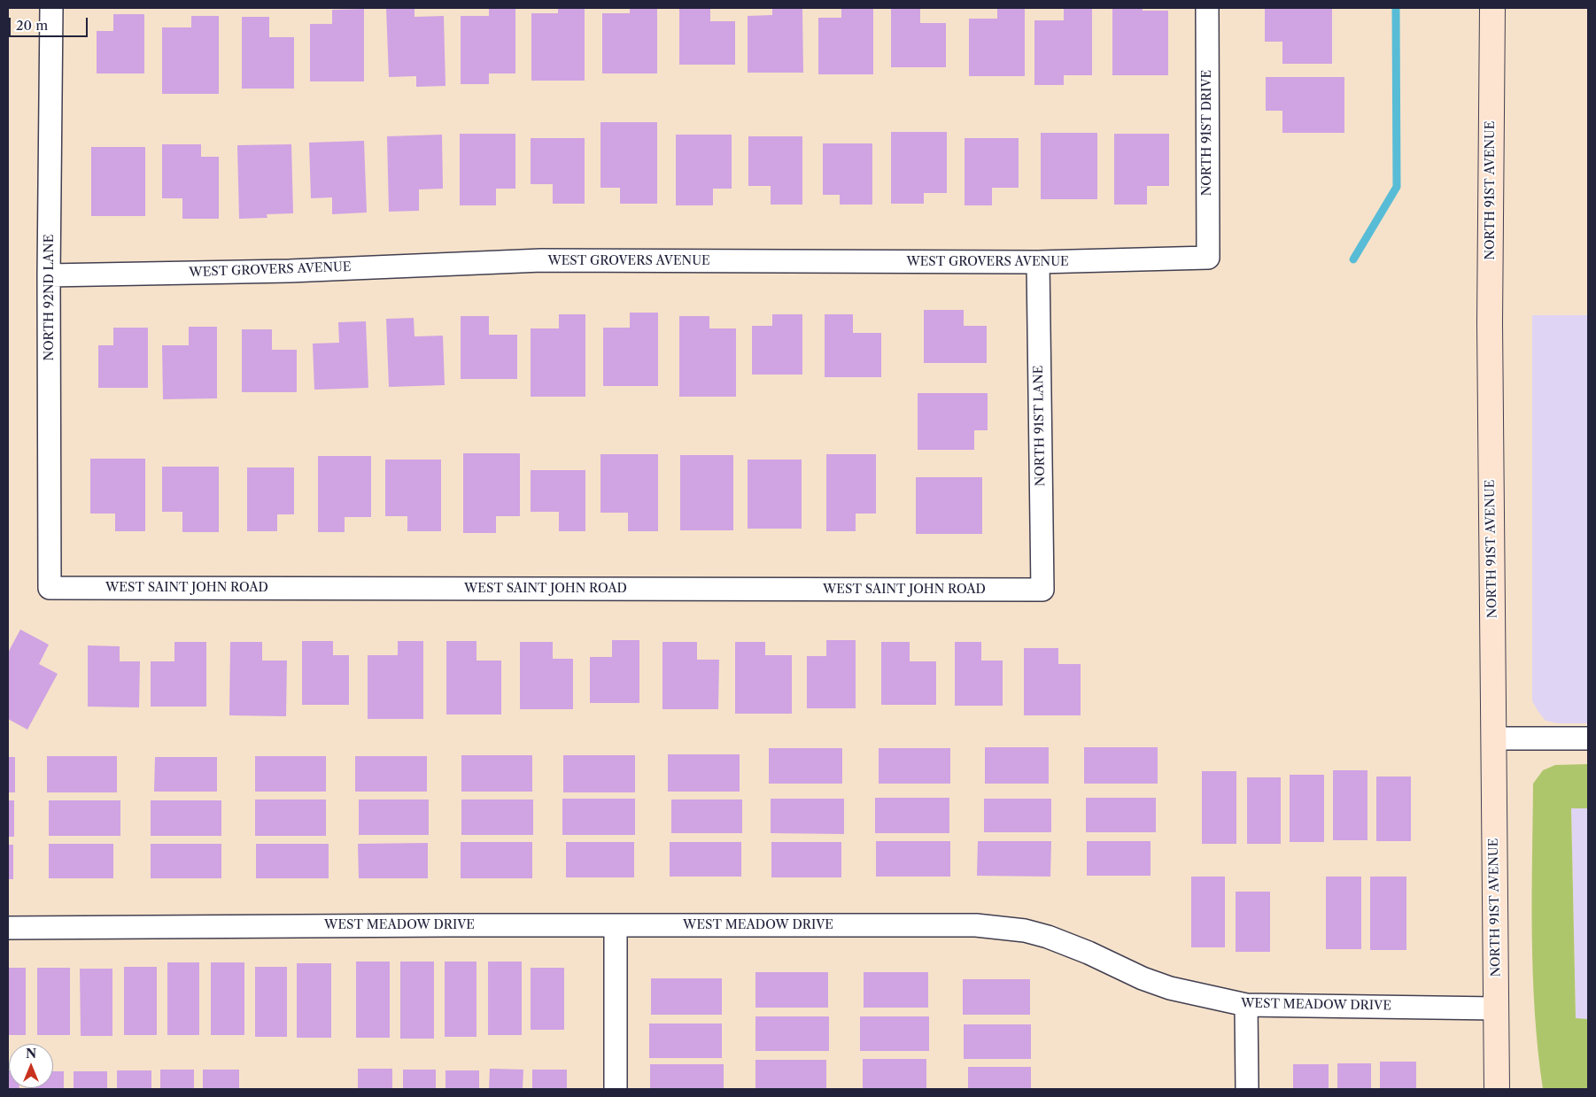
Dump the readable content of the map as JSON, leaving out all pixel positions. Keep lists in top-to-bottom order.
{
  "streets": {
    "main road": ["NORTH 91ST AVENUE"],
    "street": [
      "NORTH 91ST DRIVE",
      "WEST GROVERS AVENUE",
      "NORTH 92ND LANE",
      "NORTH 91ST LANE",
      "WEST SAINT JOHN ROAD",
      "WEST MEADOW DRIVE"
    ]
  },
  "crossings": [
    ["NORTH 91ST DRIVE", "WEST GROVERS AVENUE"],
    ["NORTH 91ST AVENUE", "WEST MEADOW DRIVE"],
    ["WEST GROVERS AVENUE", "NORTH 92ND LANE"],
    ["WEST GROVERS AVENUE", "NORTH 91ST LANE"],
    ["NORTH 92ND LANE", "WEST SAINT JOHN ROAD"],
    ["NORTH 91ST LANE", "WEST SAINT JOHN ROAD"]
  ],
  "scale_bar": "20 m",
  "north": "top"
}
